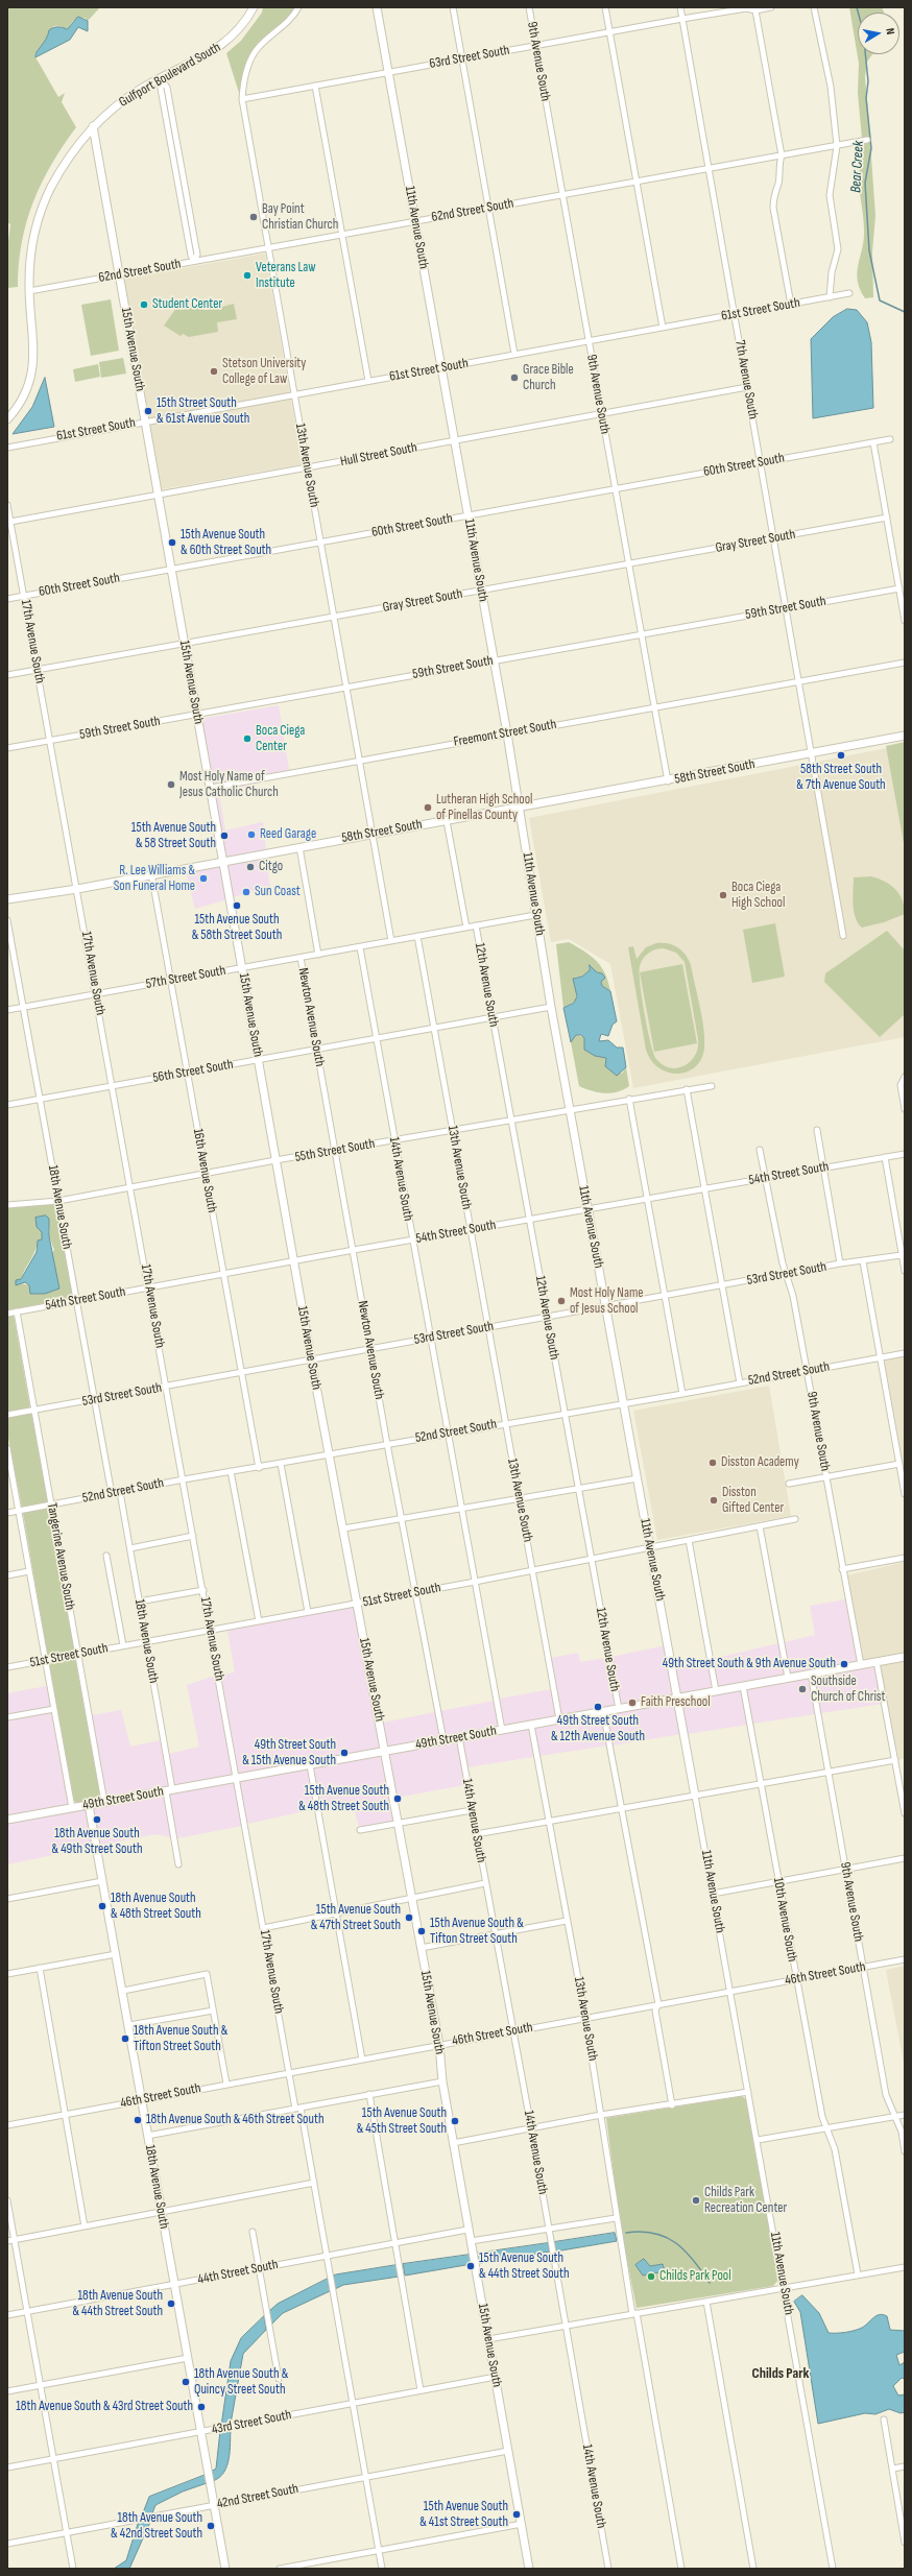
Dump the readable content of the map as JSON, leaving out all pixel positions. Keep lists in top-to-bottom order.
{
  "streets": {
    "street": [
      "63rd Street South",
      "9th Avenue South",
      "Gulfport Boulevard South",
      "62nd Street South",
      "11th Avenue South",
      "61st Street South",
      "15th Avenue South",
      "7th Avenue South",
      "Hull Street South",
      "13th Avenue South",
      "60th Street South",
      "Gray Street South",
      "59th Street South",
      "17th Avenue South",
      "Freemont Street South",
      "58th Street South",
      "57th Street South",
      "12th Avenue South",
      "Newton Avenue South",
      "56th Street South",
      "55th Street South",
      "16th Avenue South",
      "54th Street South",
      "14th Avenue South",
      "18th Avenue South",
      "53rd Street South",
      "52nd Street South",
      "Tangerine Avenue South",
      "51st Street South",
      "49th Street South",
      "10th Avenue South",
      "46th Street South",
      "44th Street South",
      "43rd Street South",
      "42nd Street South"
    ]
  },
  "crossings": [
    ["63rd Street South", "9th Avenue South"],
    ["63rd Street South", "11th Avenue South"],
    ["63rd Street South", "7th Avenue South"],
    ["63rd Street South", "13th Avenue South"],
    ["9th Avenue South", "62nd Street South"],
    ["9th Avenue South", "61st Street South"],
    ["9th Avenue South", "Hull Street South"],
    ["9th Avenue South", "60th Street South"],
    ["9th Avenue South", "Gray Street South"],
    ["9th Avenue South", "59th Street South"],
    ["9th Avenue South", "Freemont Street South"],
    ["9th Avenue South", "58th Street South"],
    ["9th Avenue South", "54th Street South"],
    ["9th Avenue South", "53rd Street South"],
    ["9th Avenue South", "52nd Street South"],
    ["9th Avenue South", "49th Street South"],
    ["9th Avenue South", "46th Street South"],
    ["Gulfport Boulevard South", "62nd Street South"],
    ["Gulfport Boulevard South", "15th Avenue South"],
    ["62nd Street South", "11th Avenue South"],
    ["62nd Street South", "15th Avenue South"],
    ["62nd Street South", "7th Avenue South"],
    ["62nd Street South", "13th Avenue South"],
    ["11th Avenue South", "61st Street South"],
    ["11th Avenue South", "Hull Street South"],
    ["11th Avenue South", "60th Street South"],
    ["11th Avenue South", "Gray Street South"],
    ["11th Avenue South", "59th Street South"],
    ["11th Avenue South", "Freemont Street South"],
    ["11th Avenue South", "58th Street South"],
    ["11th Avenue South", "57th Street South"],
    ["11th Avenue South", "56th Street South"],
    ["11th Avenue South", "55th Street South"],
    ["11th Avenue South", "54th Street South"],
    ["11th Avenue South", "53rd Street South"],
    ["11th Avenue South", "52nd Street South"],
    ["11th Avenue South", "51st Street South"],
    ["11th Avenue South", "49th Street South"],
    ["11th Avenue South", "46th Street South"],
    ["61st Street South", "15th Avenue South"],
    ["61st Street South", "7th Avenue South"],
    ["61st Street South", "13th Avenue South"],
    ["15th Avenue South", "Hull Street South"],
    ["15th Avenue South", "60th Street South"],
    ["15th Avenue South", "Gray Street South"],
    ["15th Avenue South", "59th Street South"],
    ["15th Avenue South", "Freemont Street South"],
    ["15th Avenue South", "58th Street South"],
    ["15th Avenue South", "57th Street South"],
    ["15th Avenue South", "56th Street South"],
    ["15th Avenue South", "55th Street South"],
    ["15th Avenue South", "54th Street South"],
    ["15th Avenue South", "53rd Street South"],
    ["15th Avenue South", "52nd Street South"],
    ["15th Avenue South", "51st Street South"],
    ["15th Avenue South", "49th Street South"],
    ["15th Avenue South", "46th Street South"],
    ["15th Avenue South", "44th Street South"],
    ["15th Avenue South", "43rd Street South"],
    ["15th Avenue South", "42nd Street South"],
    ["7th Avenue South", "Hull Street South"],
    ["7th Avenue South", "60th Street South"],
    ["7th Avenue South", "Gray Street South"],
    ["7th Avenue South", "59th Street South"],
    ["7th Avenue South", "Freemont Street South"],
    ["7th Avenue South", "58th Street South"],
    ["Hull Street South", "13th Avenue South"],
    ["Hull Street South", "17th Avenue South"],
    ["13th Avenue South", "60th Street South"],
    ["13th Avenue South", "Gray Street South"],
    ["13th Avenue South", "59th Street South"],
    ["13th Avenue South", "Freemont Street South"],
    ["13th Avenue South", "58th Street South"],
    ["13th Avenue South", "57th Street South"],
    ["13th Avenue South", "56th Street South"],
    ["13th Avenue South", "55th Street South"],
    ["13th Avenue South", "54th Street South"],
    ["13th Avenue South", "53rd Street South"],
    ["13th Avenue South", "52nd Street South"],
    ["13th Avenue South", "51st Street South"],
    ["13th Avenue South", "49th Street South"],
    ["13th Avenue South", "46th Street South"],
    ["60th Street South", "17th Avenue South"],
    ["Gray Street South", "17th Avenue South"],
    ["59th Street South", "17th Avenue South"],
    ["17th Avenue South", "58th Street South"],
    ["17th Avenue South", "57th Street South"],
    ["17th Avenue South", "56th Street South"],
    ["17th Avenue South", "55th Street South"],
    ["17th Avenue South", "54th Street South"],
    ["17th Avenue South", "53rd Street South"],
    ["17th Avenue South", "52nd Street South"],
    ["17th Avenue South", "51st Street South"],
    ["17th Avenue South", "49th Street South"],
    ["17th Avenue South", "46th Street South"],
    ["17th Avenue South", "44th Street South"],
    ["17th Avenue South", "43rd Street South"],
    ["17th Avenue South", "42nd Street South"],
    ["58th Street South", "12th Avenue South"],
    ["58th Street South", "Newton Avenue South"],
    ["58th Street South", "16th Avenue South"],
    ["57th Street South", "12th Avenue South"],
    ["57th Street South", "Newton Avenue South"],
    ["57th Street South", "16th Avenue South"],
    ["57th Street South", "14th Avenue South"],
    ["57th Street South", "18th Avenue South"],
    ["12th Avenue South", "56th Street South"],
    ["12th Avenue South", "55th Street South"],
    ["12th Avenue South", "54th Street South"],
    ["12th Avenue South", "53rd Street South"],
    ["12th Avenue South", "52nd Street South"],
    ["12th Avenue South", "51st Street South"],
    ["12th Avenue South", "49th Street South"],
    ["12th Avenue South", "46th Street South"],
    ["Newton Avenue South", "56th Street South"],
    ["Newton Avenue South", "55th Street South"],
    ["Newton Avenue South", "54th Street South"],
    ["Newton Avenue South", "53rd Street South"],
    ["Newton Avenue South", "52nd Street South"],
    ["Newton Avenue South", "51st Street South"],
    ["Newton Avenue South", "49th Street South"],
    ["56th Street South", "16th Avenue South"],
    ["56th Street South", "14th Avenue South"],
    ["56th Street South", "18th Avenue South"],
    ["55th Street South", "16th Avenue South"],
    ["55th Street South", "14th Avenue South"],
    ["55th Street South", "18th Avenue South"],
    ["16th Avenue South", "54th Street South"],
    ["16th Avenue South", "53rd Street South"],
    ["16th Avenue South", "52nd Street South"],
    ["54th Street South", "14th Avenue South"],
    ["54th Street South", "18th Avenue South"],
    ["54th Street South", "Tangerine Avenue South"],
    ["14th Avenue South", "53rd Street South"],
    ["14th Avenue South", "52nd Street South"],
    ["14th Avenue South", "51st Street South"],
    ["14th Avenue South", "49th Street South"],
    ["14th Avenue South", "46th Street South"],
    ["18th Avenue South", "53rd Street South"],
    ["18th Avenue South", "52nd Street South"],
    ["18th Avenue South", "51st Street South"],
    ["18th Avenue South", "49th Street South"],
    ["18th Avenue South", "46th Street South"],
    ["18th Avenue South", "44th Street South"],
    ["18th Avenue South", "43rd Street South"],
    ["18th Avenue South", "42nd Street South"],
    ["53rd Street South", "Tangerine Avenue South"],
    ["52nd Street South", "Tangerine Avenue South"],
    ["Tangerine Avenue South", "51st Street South"],
    ["Tangerine Avenue South", "49th Street South"],
    ["49th Street South", "10th Avenue South"],
    ["10th Avenue South", "46th Street South"]
  ],
  "districts": ["Childs Park"],
  "water": ["Bear Creek"],
  "places": [
    "Bay Point Christian Church",
    "Veterans Law Institute",
    "Student Center",
    "Stetson University College of Law",
    "Grace Bible Church",
    "15th Street South & 61st Avenue South",
    "15th Avenue South & 60th Street South",
    "Boca Ciega Center",
    "58th Street South & 7th Avenue South",
    "Most Holy Name of Jesus Catholic Church",
    "Lutheran High School of Pinellas County",
    "Reed Garage",
    "15th Avenue South & 58 Street South",
    "Citgo",
    "R. Lee Williams & Son Funeral Home",
    "Sun Coast",
    "Boca Ciega High School",
    "15th Avenue South & 58th Street South",
    "Most Holy Name of Jesus School",
    "Disston Academy",
    "Disston Gifted Center",
    "49th Street South & 9th Avenue South",
    "Southside Church of Christ",
    "Faith Preschool",
    "49th Street South & 12th Avenue South",
    "49th Street South & 15th Avenue South",
    "15th Avenue South & 48th Street South",
    "18th Avenue South & 49th Street South",
    "18th Avenue South & 48th Street South",
    "15th Avenue South & 47th Street South",
    "15th Avenue South & Tifton Street South",
    "18th Avenue South & Tifton Street South",
    "18th Avenue South & 46th Street South",
    "15th Avenue South & 45th Street South",
    "Childs Park Recreation Center",
    "15th Avenue South & 44th Street South",
    "Childs Park Pool",
    "18th Avenue South & 44th Street South",
    "18th Avenue South & Quincy Street South",
    "18th Avenue South & 43rd Street South",
    "15th Avenue South & 41st Street South",
    "18th Avenue South & 42nd Street South"
  ],
  "north": "right"
}
